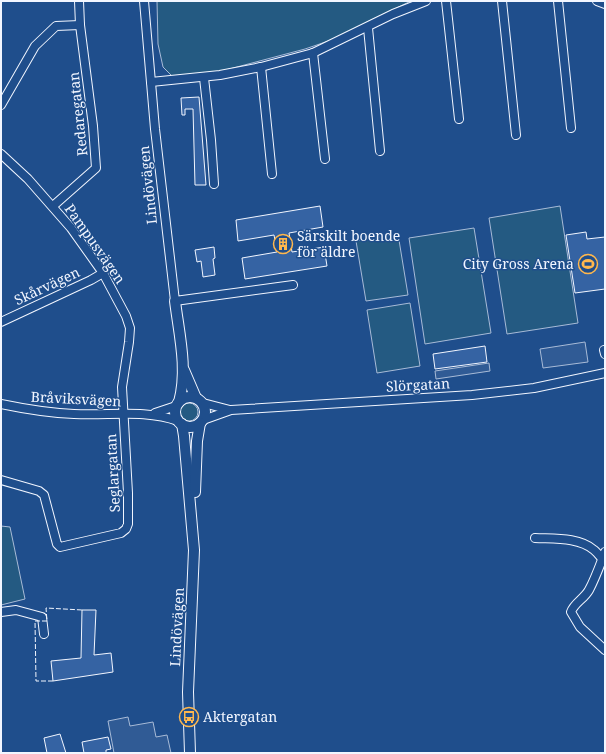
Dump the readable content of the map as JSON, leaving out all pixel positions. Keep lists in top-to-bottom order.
{
  "streets": {
    "main road": ["Lindövägen"],
    "street": [
      "Redaregatan",
      "Pampusvägen",
      "Skårvägen",
      "Slörgatan",
      "Bråviksvägen",
      "Seglargatan"
    ]
  },
  "crossings": [
    ["Redaregatan", "Pampusvägen"],
    ["Lindövägen", "Slörgatan"],
    ["Lindövägen", "Bråviksvägen"],
    ["Pampusvägen", "Skårvägen"],
    ["Pampusvägen", "Bråviksvägen"],
    ["Pampusvägen", "Seglargatan"],
    ["Slörgatan", "Bråviksvägen"],
    ["Bråviksvägen", "Seglargatan"]
  ],
  "places": {
    "building": ["Särskilt boende för äldre"],
    "sports": ["City Gross Arena"],
    "bus stop": ["Aktergatan"]
  }
}
